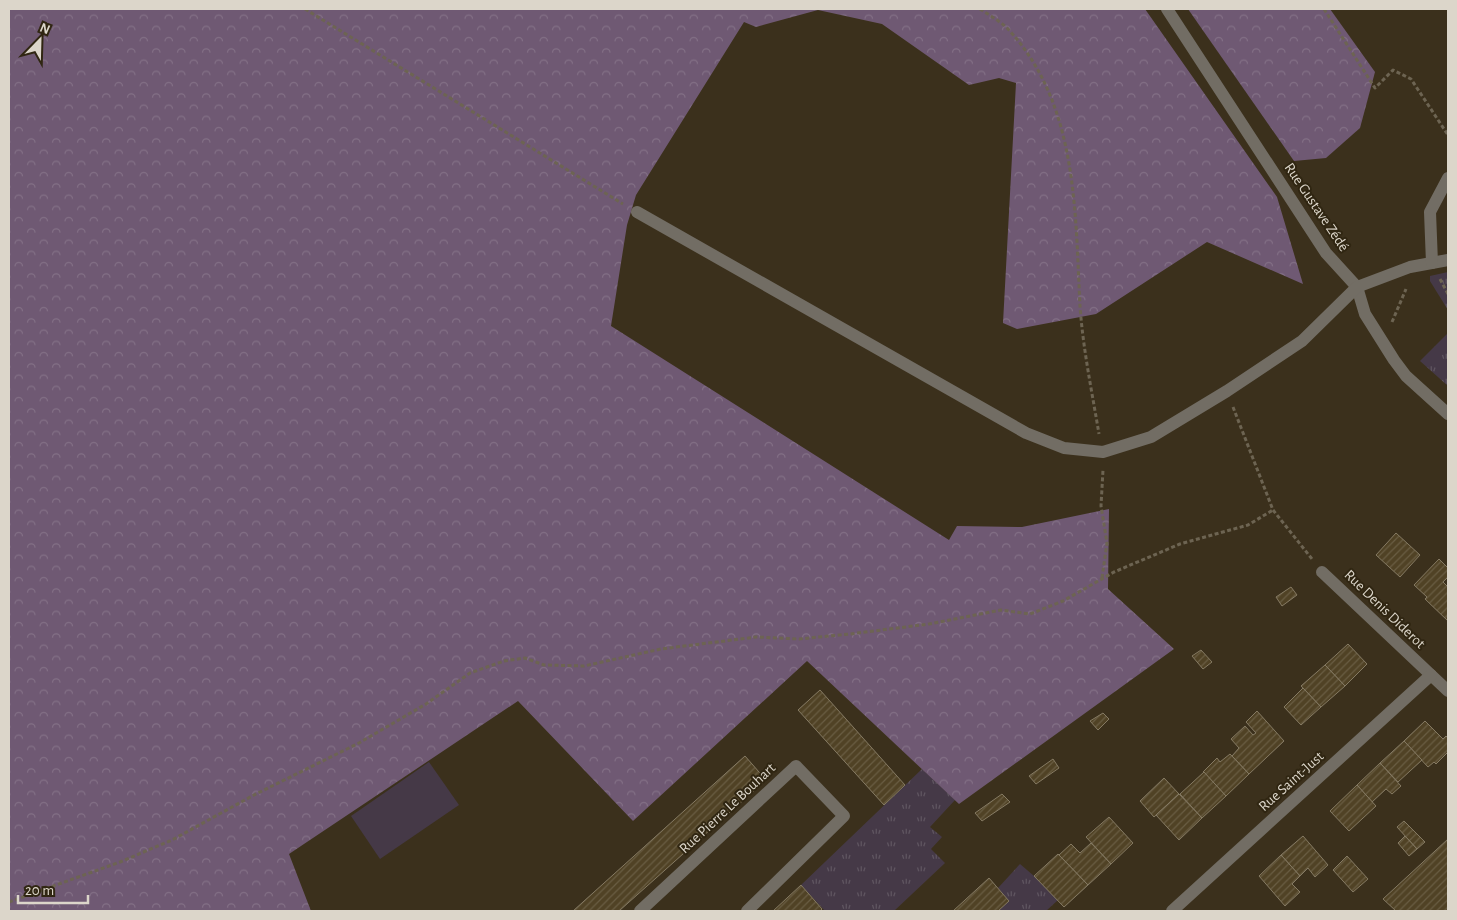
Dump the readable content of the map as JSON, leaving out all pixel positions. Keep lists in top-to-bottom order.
{
  "streets": {
    "street": [
      "Rue Gustave Zédé",
      "Rue Denis Diderot",
      "Rue Saint-Just",
      "Rue Pierre Le Bouhart"
    ]
  },
  "crossings": [
    ["Rue Denis Diderot", "Rue Saint-Just"]
  ],
  "scale_bar": "20 m",
  "north": "top right"
}
